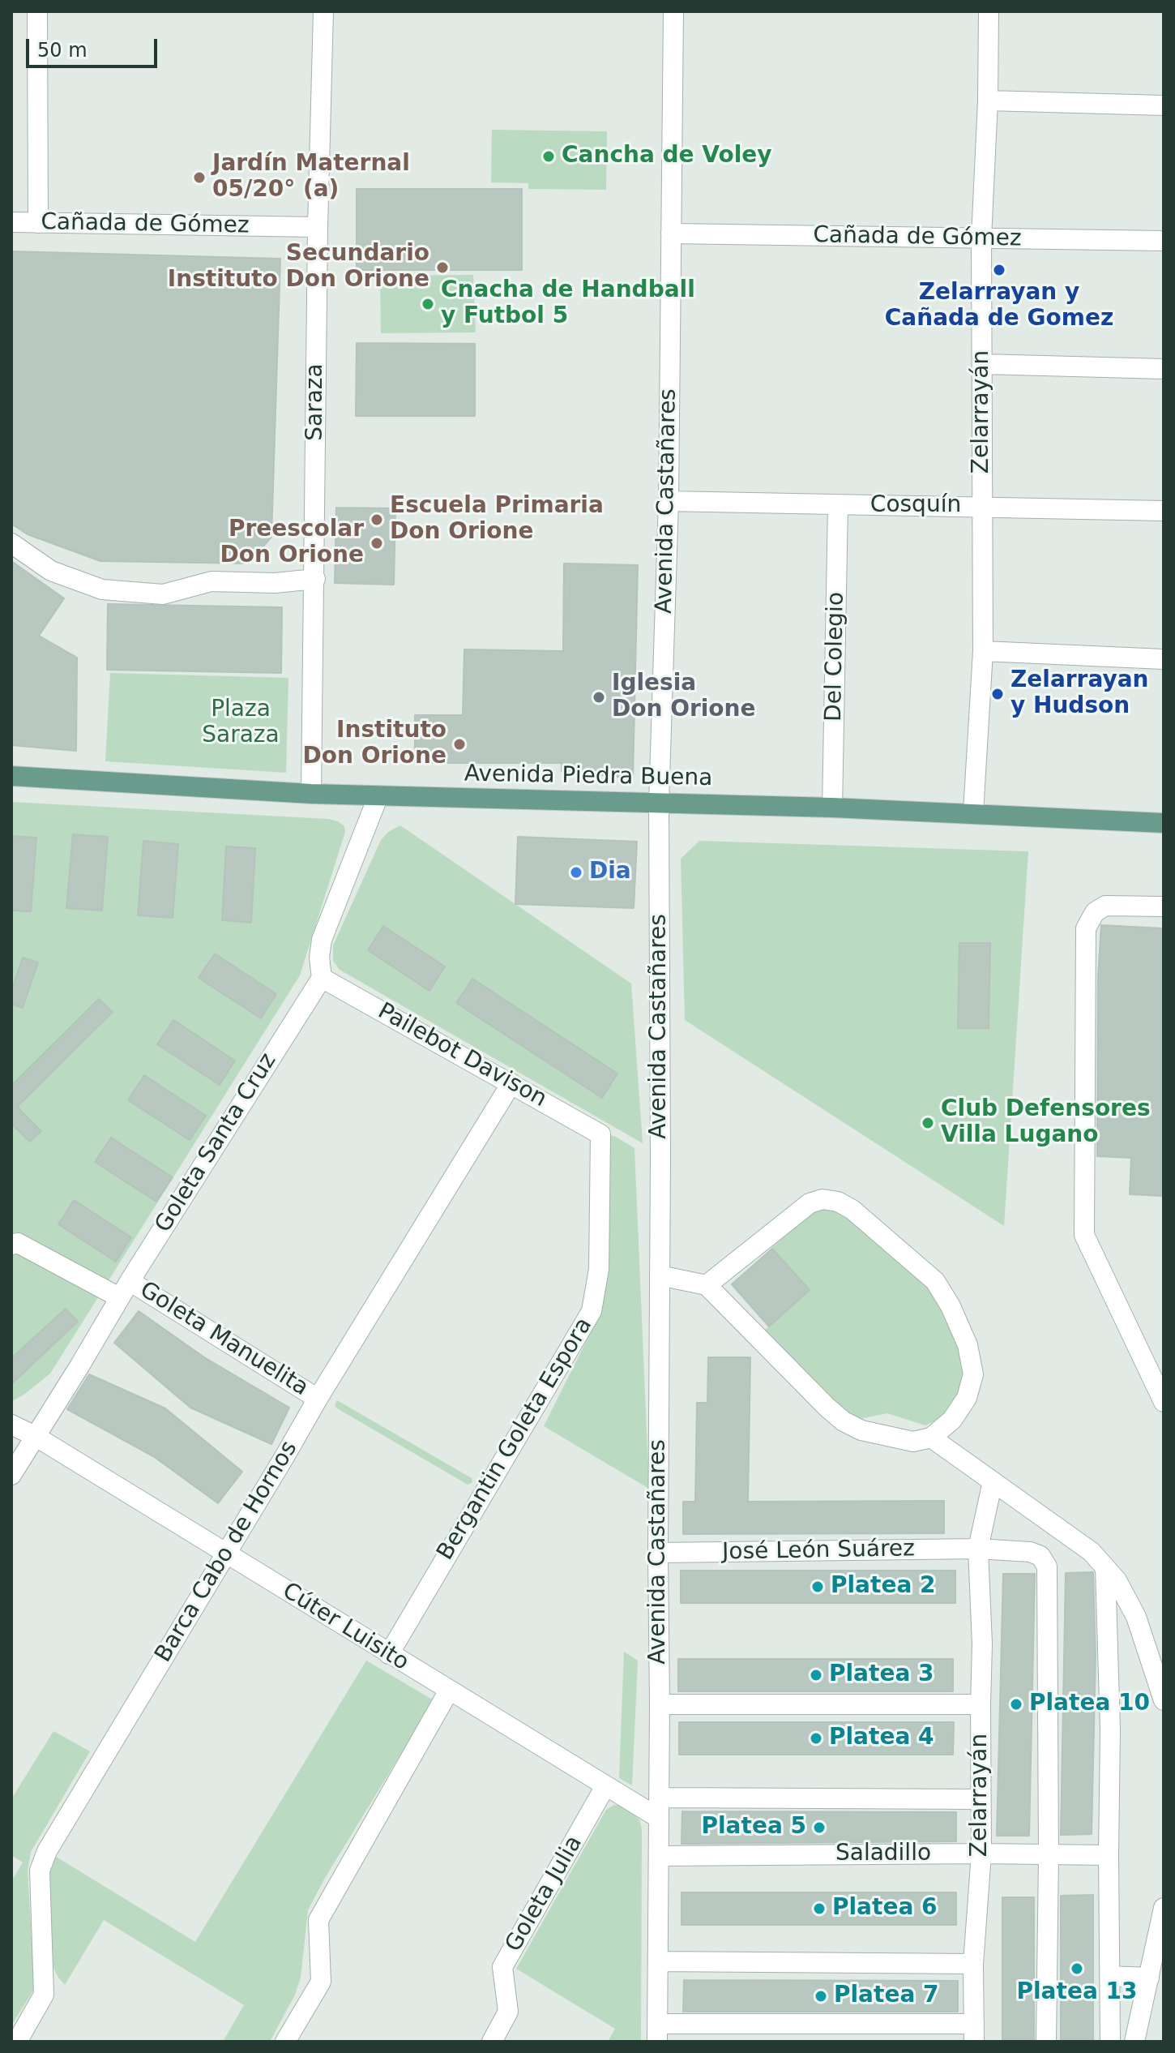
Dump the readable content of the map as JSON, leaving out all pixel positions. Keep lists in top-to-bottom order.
{
  "streets": {
    "main road": ["Avenida Piedra Buena"],
    "street": [
      "Cañada de Gómez",
      "Saraza",
      "Zelarrayán",
      "Avenida Castañares",
      "Cosquín",
      "Del Colegio",
      "Pailebot Davison",
      "Goleta Santa Cruz",
      "Goleta Manuelita",
      "Bergantin Goleta Espora",
      "José León Suárez",
      "Barca Cabo de Hornos",
      "Cúter Luisito",
      "Saladillo",
      "Goleta Julia"
    ]
  },
  "crossings": [
    ["Cañada de Gómez", "Saraza"],
    ["Cañada de Gómez", "Zelarrayán"],
    ["Cañada de Gómez", "Avenida Castañares"],
    ["Saraza", "Avenida Piedra Buena"],
    ["Zelarrayán", "Cosquín"],
    ["Zelarrayán", "Avenida Piedra Buena"],
    ["Zelarrayán", "José León Suárez"],
    ["Zelarrayán", "Saladillo"],
    ["Avenida Castañares", "Cosquín"],
    ["Avenida Castañares", "Avenida Piedra Buena"],
    ["Avenida Castañares", "José León Suárez"],
    ["Avenida Castañares", "Cúter Luisito"],
    ["Avenida Castañares", "Saladillo"],
    ["Cosquín", "Del Colegio"],
    ["Del Colegio", "Avenida Piedra Buena"],
    ["Pailebot Davison", "Goleta Santa Cruz"],
    ["Pailebot Davison", "Bergantin Goleta Espora"],
    ["Pailebot Davison", "Barca Cabo de Hornos"],
    ["Goleta Santa Cruz", "Goleta Manuelita"],
    ["Goleta Santa Cruz", "Cúter Luisito"],
    ["Goleta Manuelita", "Barca Cabo de Hornos"],
    ["Bergantin Goleta Espora", "Cúter Luisito"],
    ["José León Suárez", "Saladillo"],
    ["Barca Cabo de Hornos", "Cúter Luisito"],
    ["Cúter Luisito", "Goleta Julia"]
  ],
  "parks": ["Plaza Saraza"],
  "places": [
    "Cancha de Voley",
    "Jardín Maternal 05/20° (a)",
    "Secundario Instituto Don Orione",
    "Zelarrayan y Cañada de Gomez",
    "Cnacha de Handball y Futbol 5",
    "Escuela Primaria Don Orione",
    "Preescolar Don Orione",
    "Zelarrayan y Hudson",
    "Iglesia Don Orione",
    "Instituto Don Orione",
    "Dia",
    "Club Defensores Villa Lugano",
    "Platea 2",
    "Platea 3",
    "Platea 10",
    "Platea 4",
    "Platea 5",
    "Platea 6",
    "Platea 13",
    "Platea 7"
  ],
  "scale_bar": "50 m"
}
